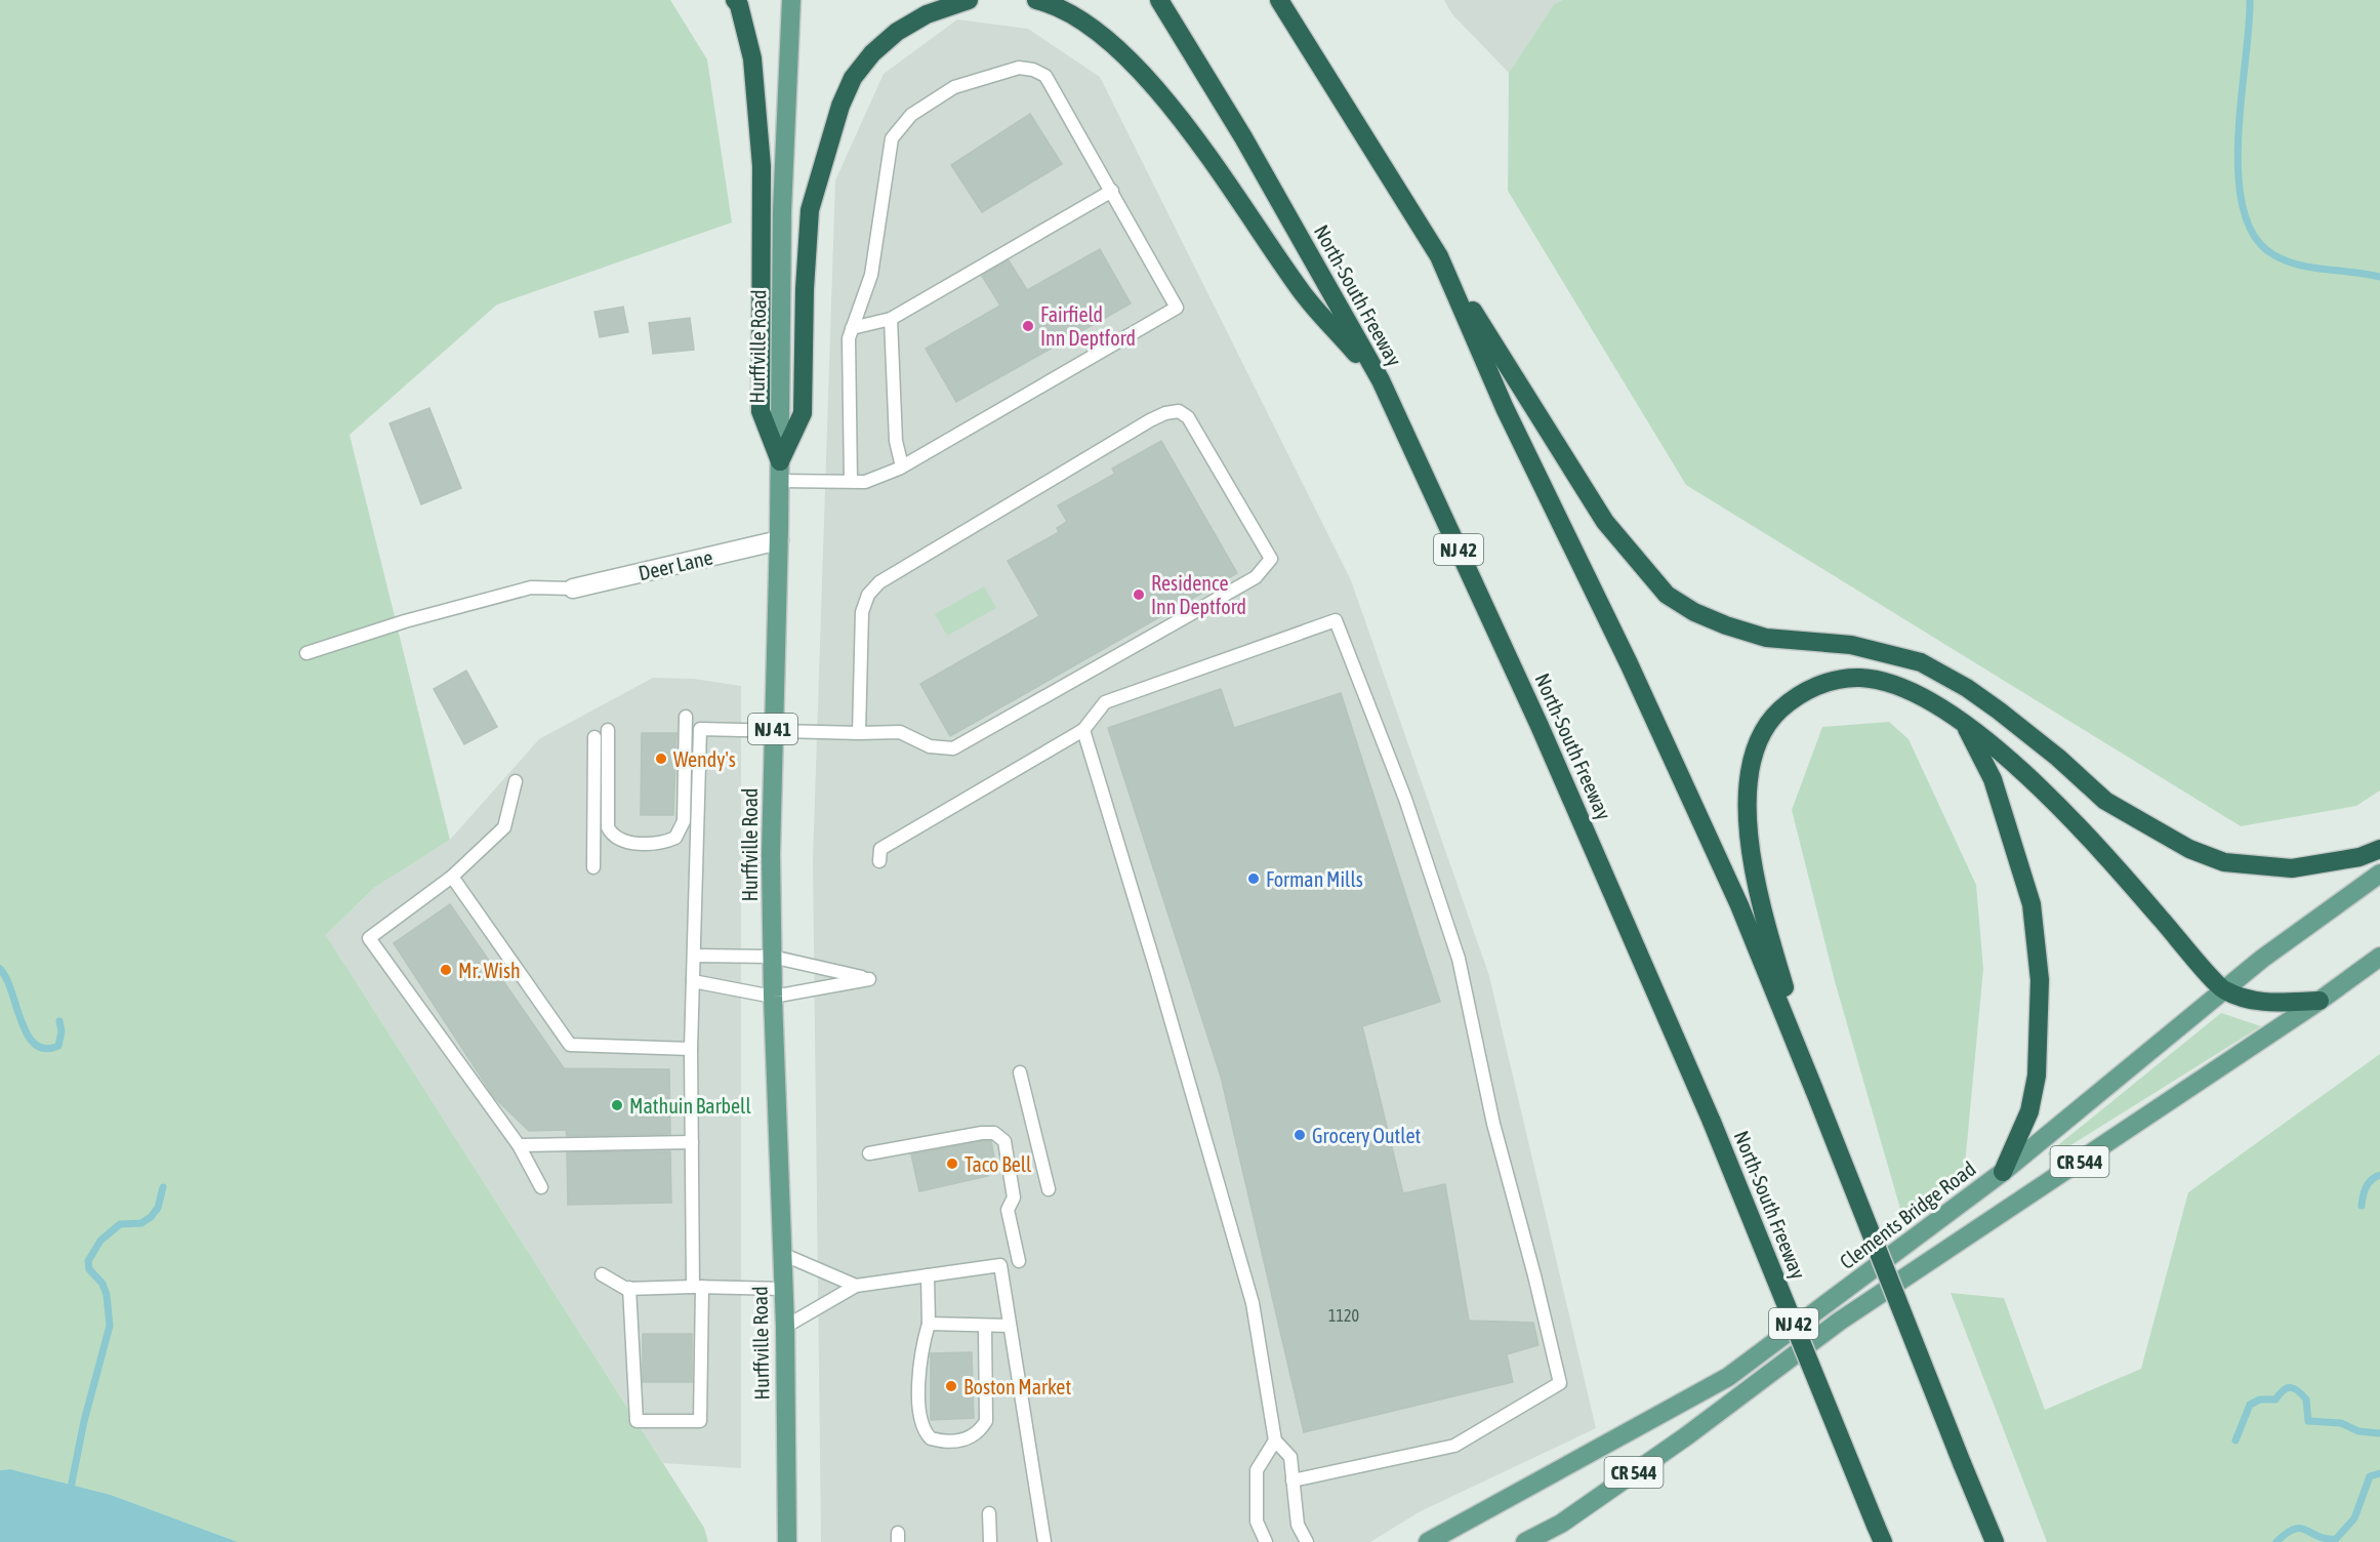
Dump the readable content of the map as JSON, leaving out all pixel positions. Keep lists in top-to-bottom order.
{
  "streets": {
    "highway": ["North-South Freeway", "NJ 42"],
    "main road": [
      "Hurffville Road",
      "NJ 41",
      "CR 544",
      "Clements Bridge Road"
    ],
    "street": ["Deer Lane"]
  },
  "crossings": [
    ["Hurffville Road", "Deer Lane"]
  ],
  "places": [
    "Fairfield Inn Deptford",
    "Residence Inn Deptford",
    "Wendy's",
    "Forman Mills",
    "Mr. Wish",
    "Mathuin Barbell",
    "Grocery Outlet",
    "Taco Bell",
    "Boston Market"
  ],
  "house_numbers": ["1120"]
}
